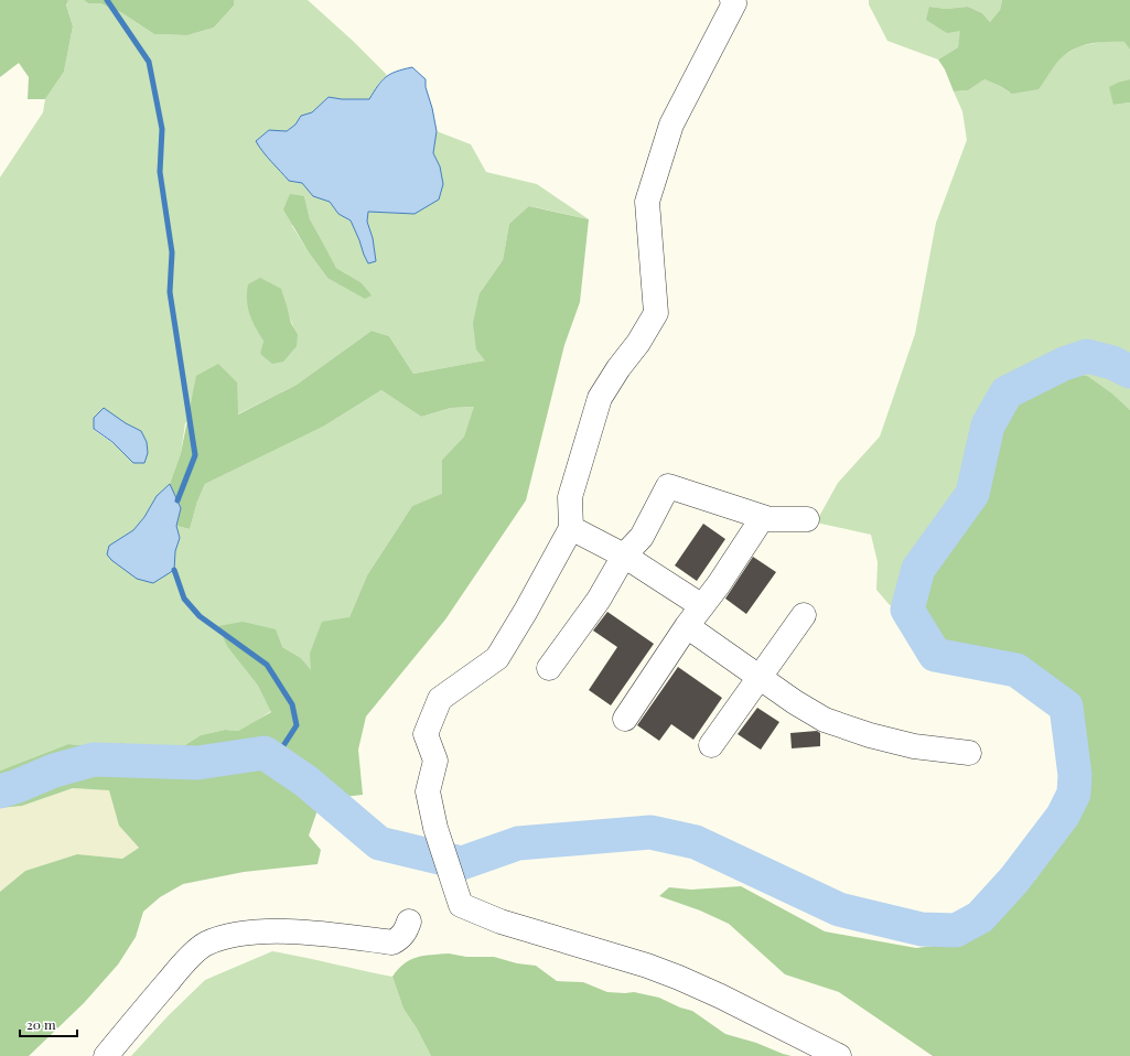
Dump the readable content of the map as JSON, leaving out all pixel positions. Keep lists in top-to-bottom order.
{
  "scale_bar": "20 m"
}
